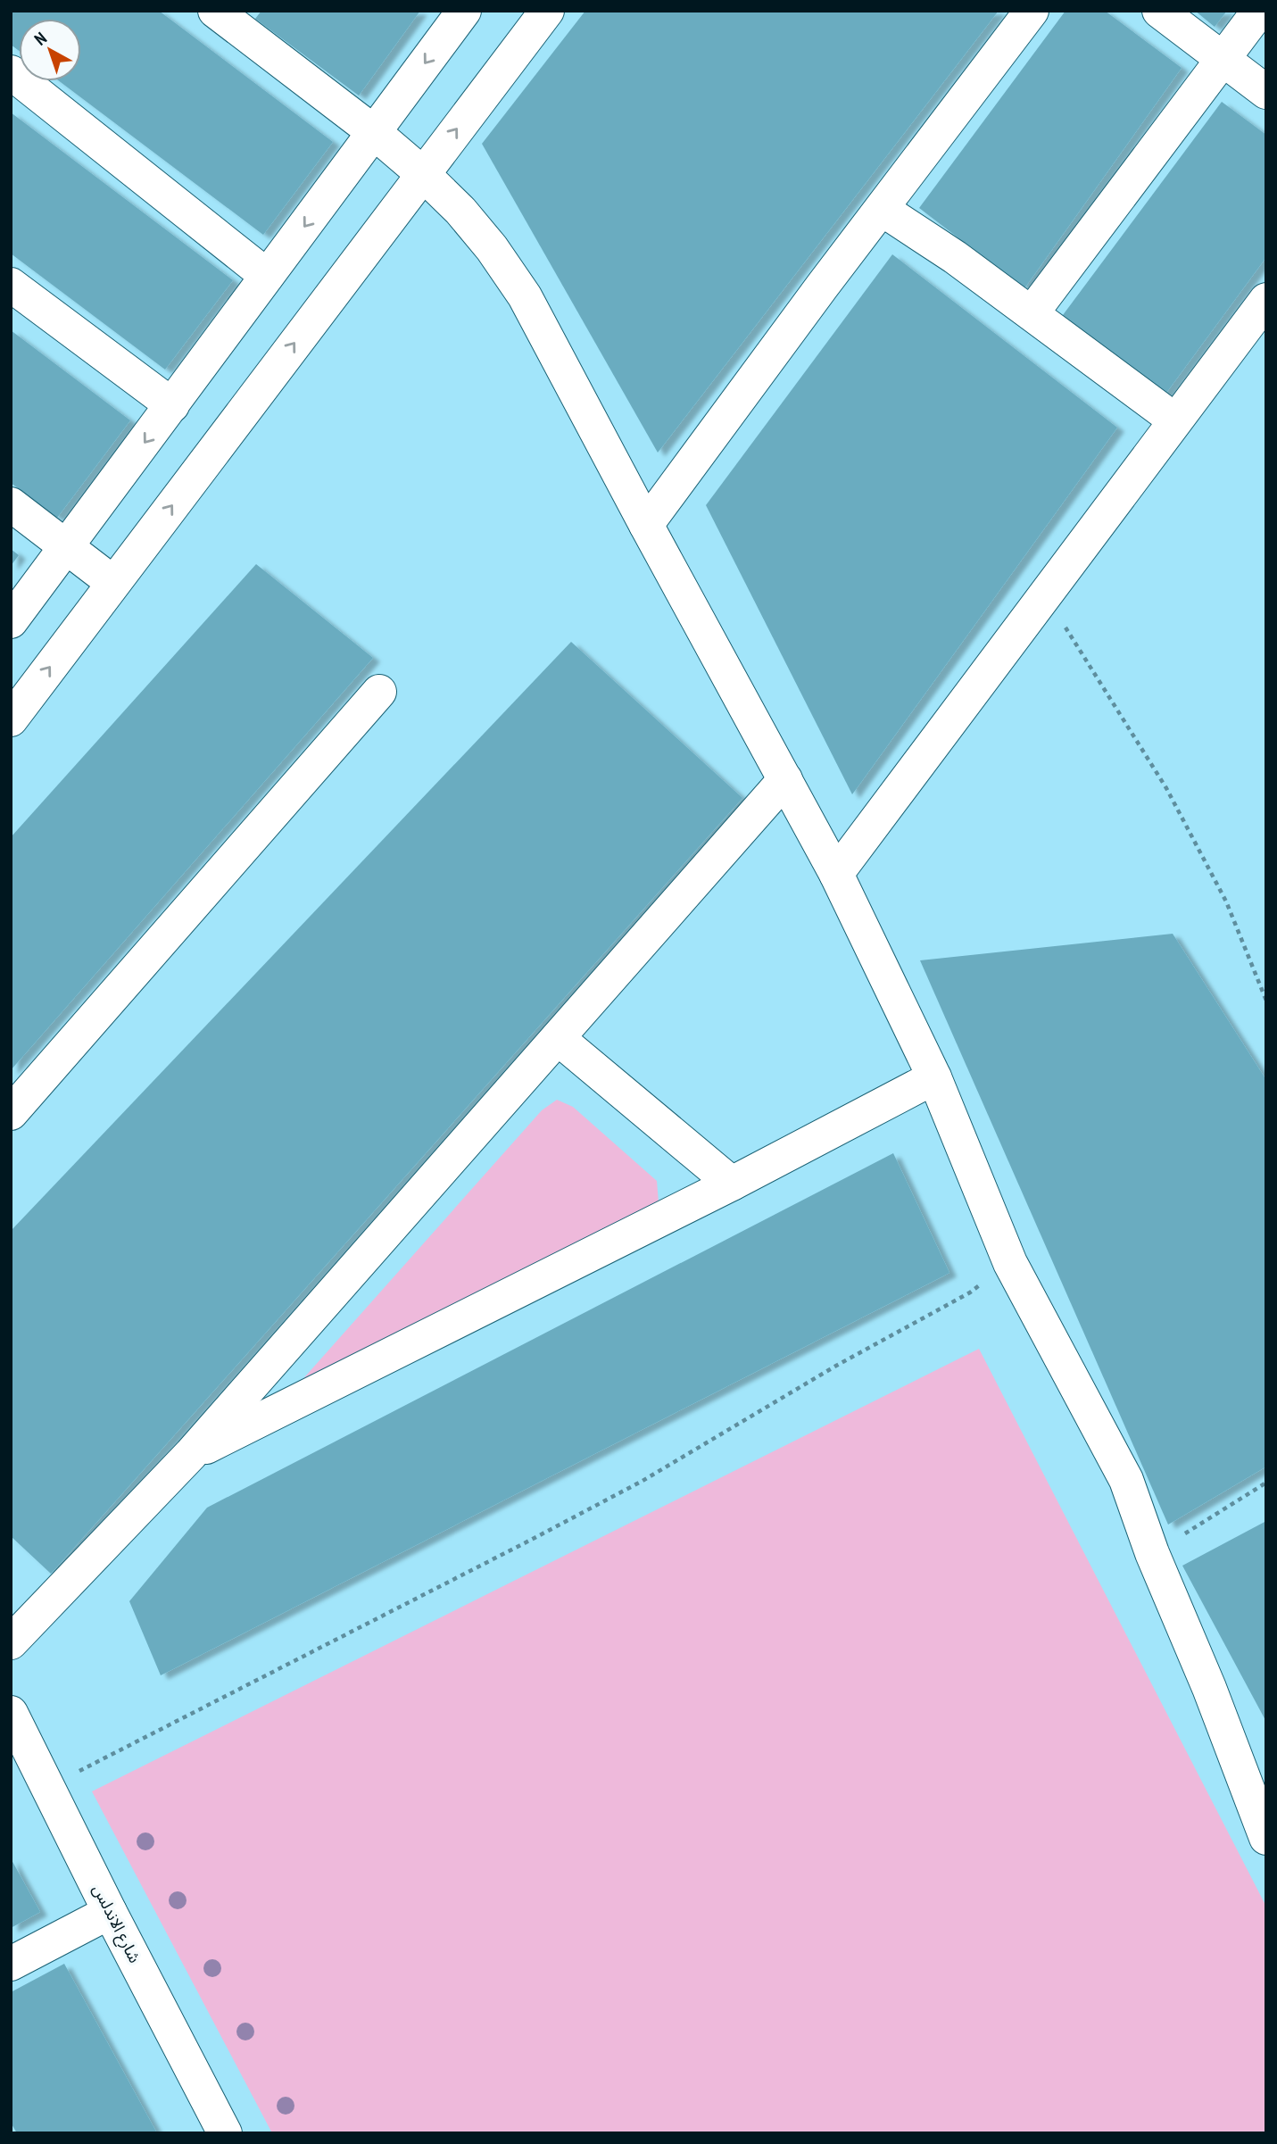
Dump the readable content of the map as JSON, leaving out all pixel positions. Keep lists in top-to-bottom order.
{
  "streets": {
    "street": ["شارع الاندلس"]
  },
  "north": "top left"
}
